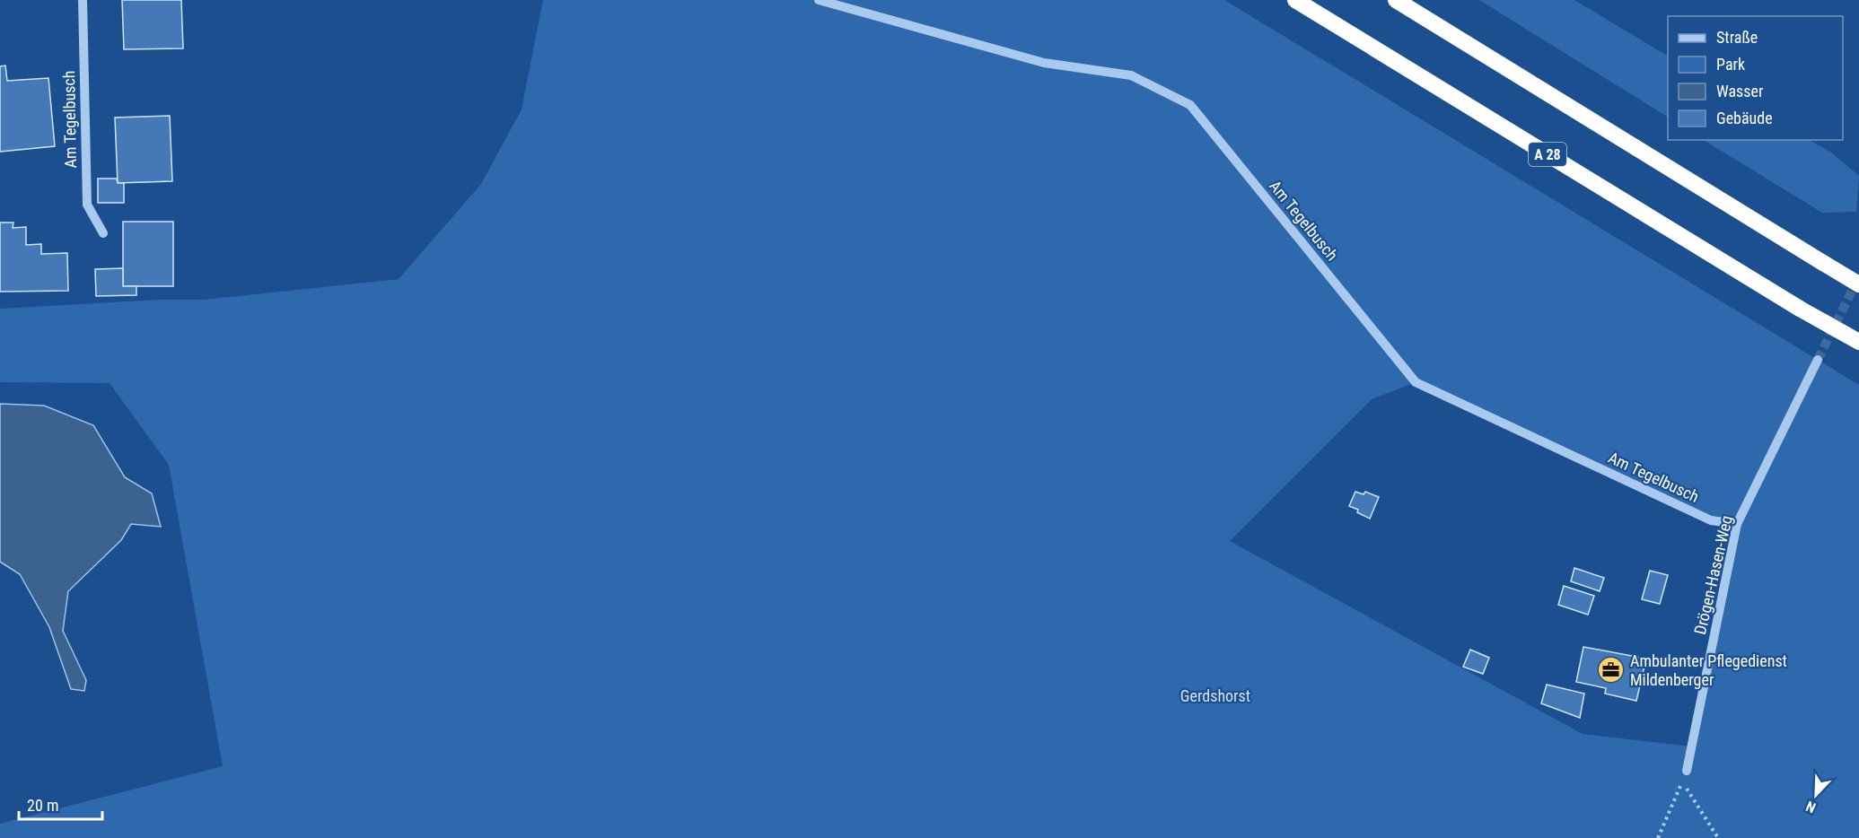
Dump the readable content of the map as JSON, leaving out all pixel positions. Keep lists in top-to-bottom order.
{
  "streets": {
    "highway": ["A 28"],
    "street": ["Am Tegelbusch", "Drögen-Hasen-Weg"]
  },
  "crossings": [
    ["Am Tegelbusch", "Drögen-Hasen-Weg"]
  ],
  "parks": ["Gerdshorst"],
  "places": {
    "office": ["Ambulanter Pflegedienst Mildenberger"]
  },
  "legend": [
    "Straße",
    "Park",
    "Wasser",
    "Gebäude"
  ],
  "scale_bar": "20 m",
  "north": "bottom left"
}
